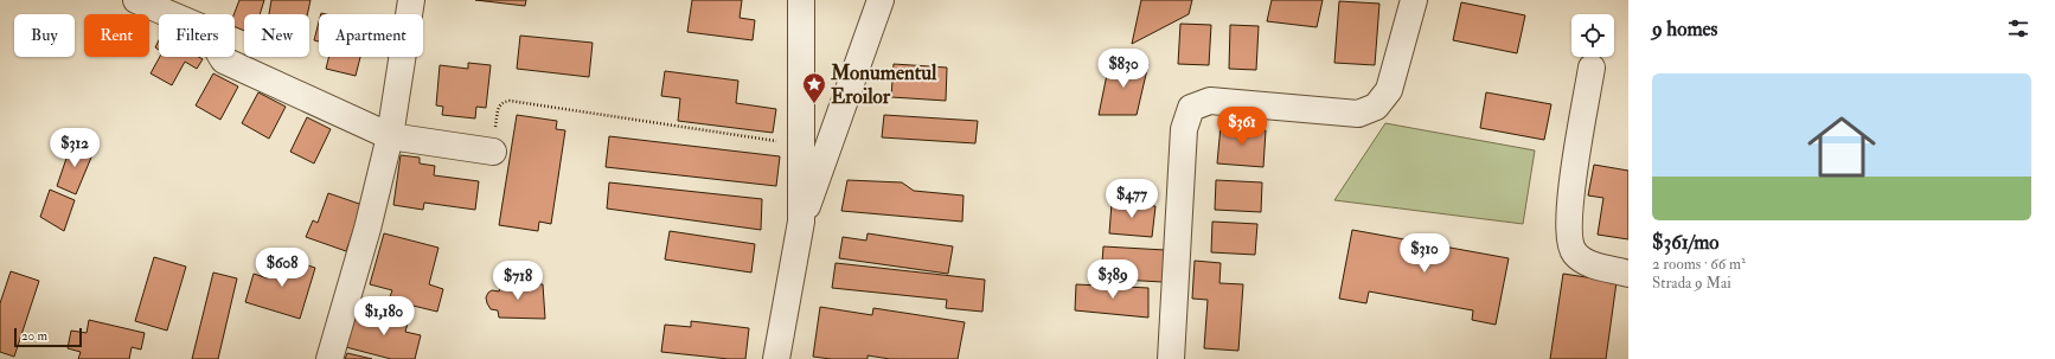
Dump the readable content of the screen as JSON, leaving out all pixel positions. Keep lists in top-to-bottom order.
{
  "places": {
    "place": ["Monumentul Eroilor"]
  },
  "scale_bar": "20 m",
  "page": {
    "heading": "9 homes",
    "chip": [
      "Buy",
      "Rent",
      "Filters",
      "New",
      "Apartment"
    ],
    "price": [
      "$830",
      "$361",
      "$312",
      "$477",
      "$310",
      "$608",
      "$389",
      "$718",
      "$1,180"
    ],
    "list": [
      {
        "name": "$361/mo",
        "note": "2 rooms · 66 m² · Strada 9 Mai"
      }
    ],
    "scale": "20 m"
  }
}
